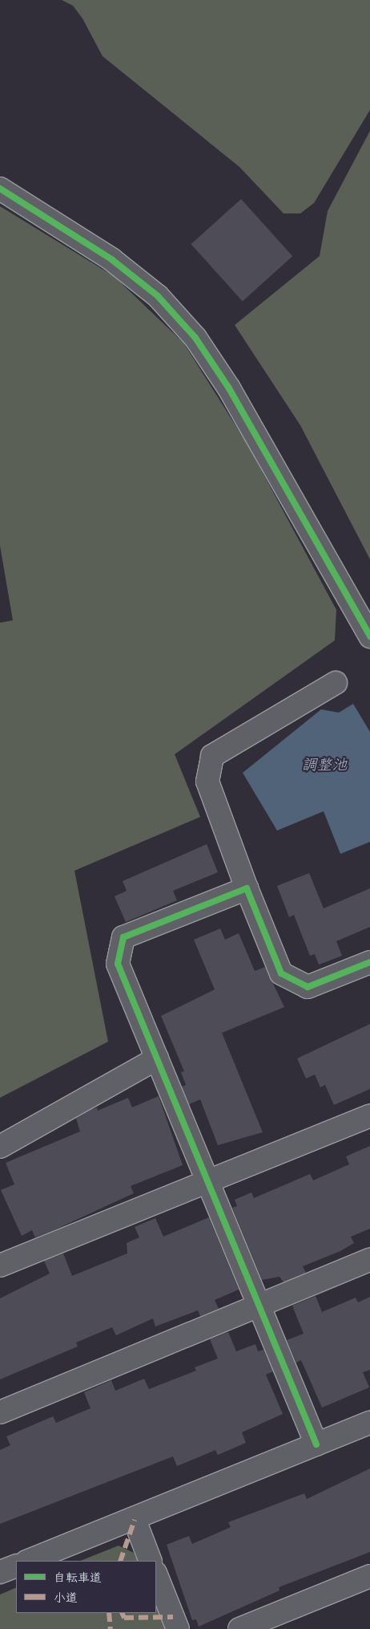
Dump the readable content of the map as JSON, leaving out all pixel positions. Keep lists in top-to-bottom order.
{
  "water": ["調整池"],
  "legend": ["自転車道", "小道"]
}
